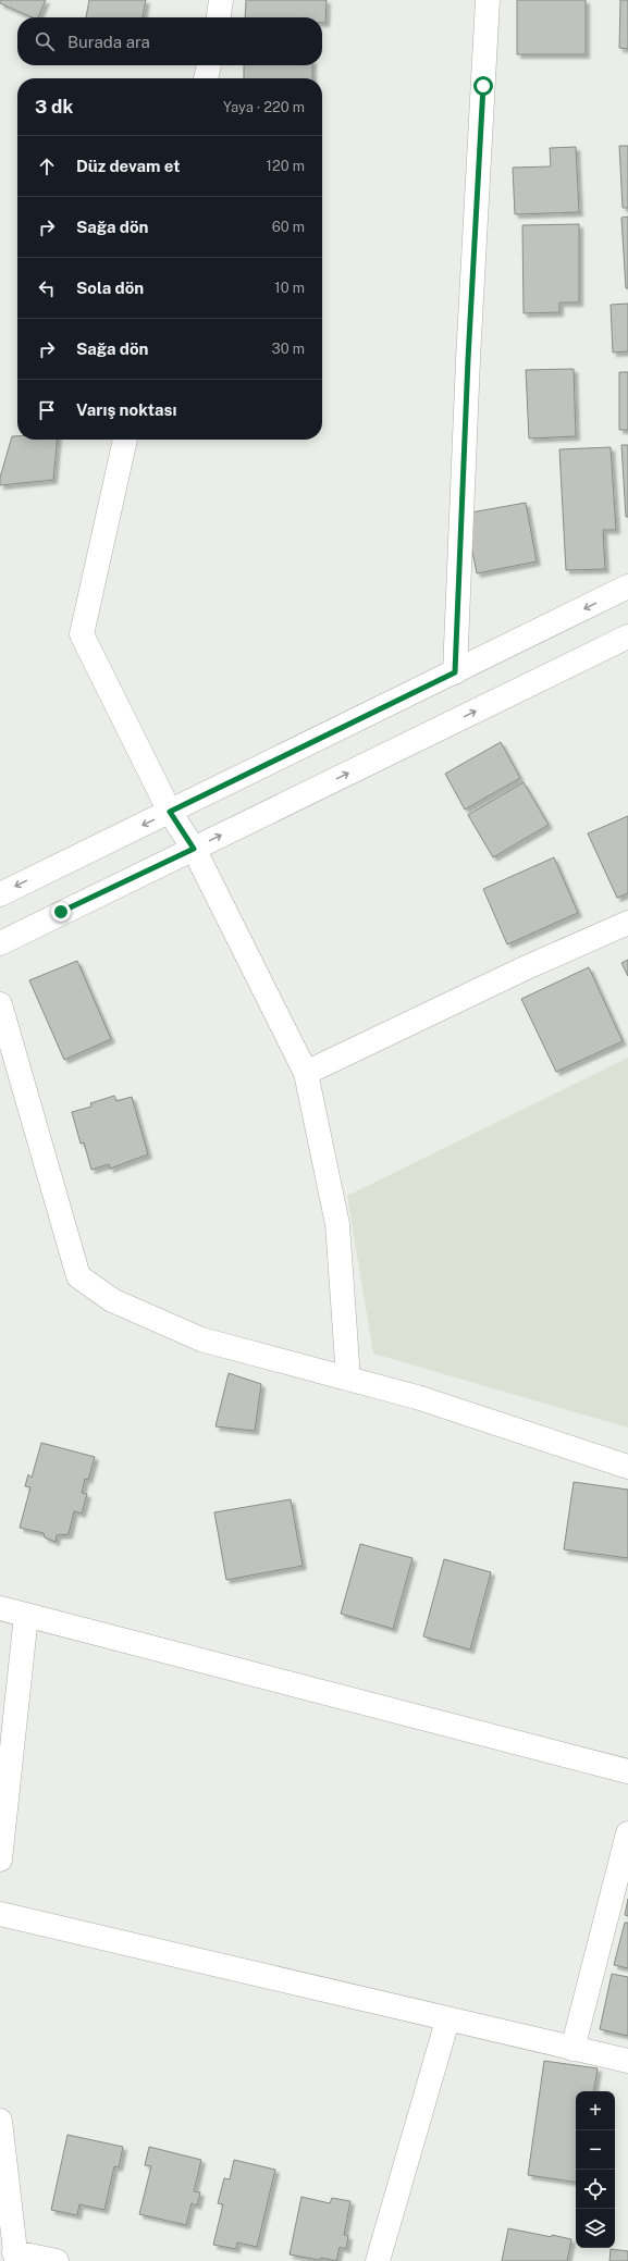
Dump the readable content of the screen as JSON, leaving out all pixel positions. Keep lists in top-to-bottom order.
{
  "page": {
    "search": "Burada ara",
    "heading": ["3 dk", "Yaya · 220 m"],
    "list": [
      ["Düz devam et", "120 m"],
      ["Sağa dön", "60 m"],
      ["Sola dön", "10 m"],
      ["Sağa dön", "30 m"],
      "Varış noktası"
    ],
    "map_buttons": ["+", "−"]
  }
}
